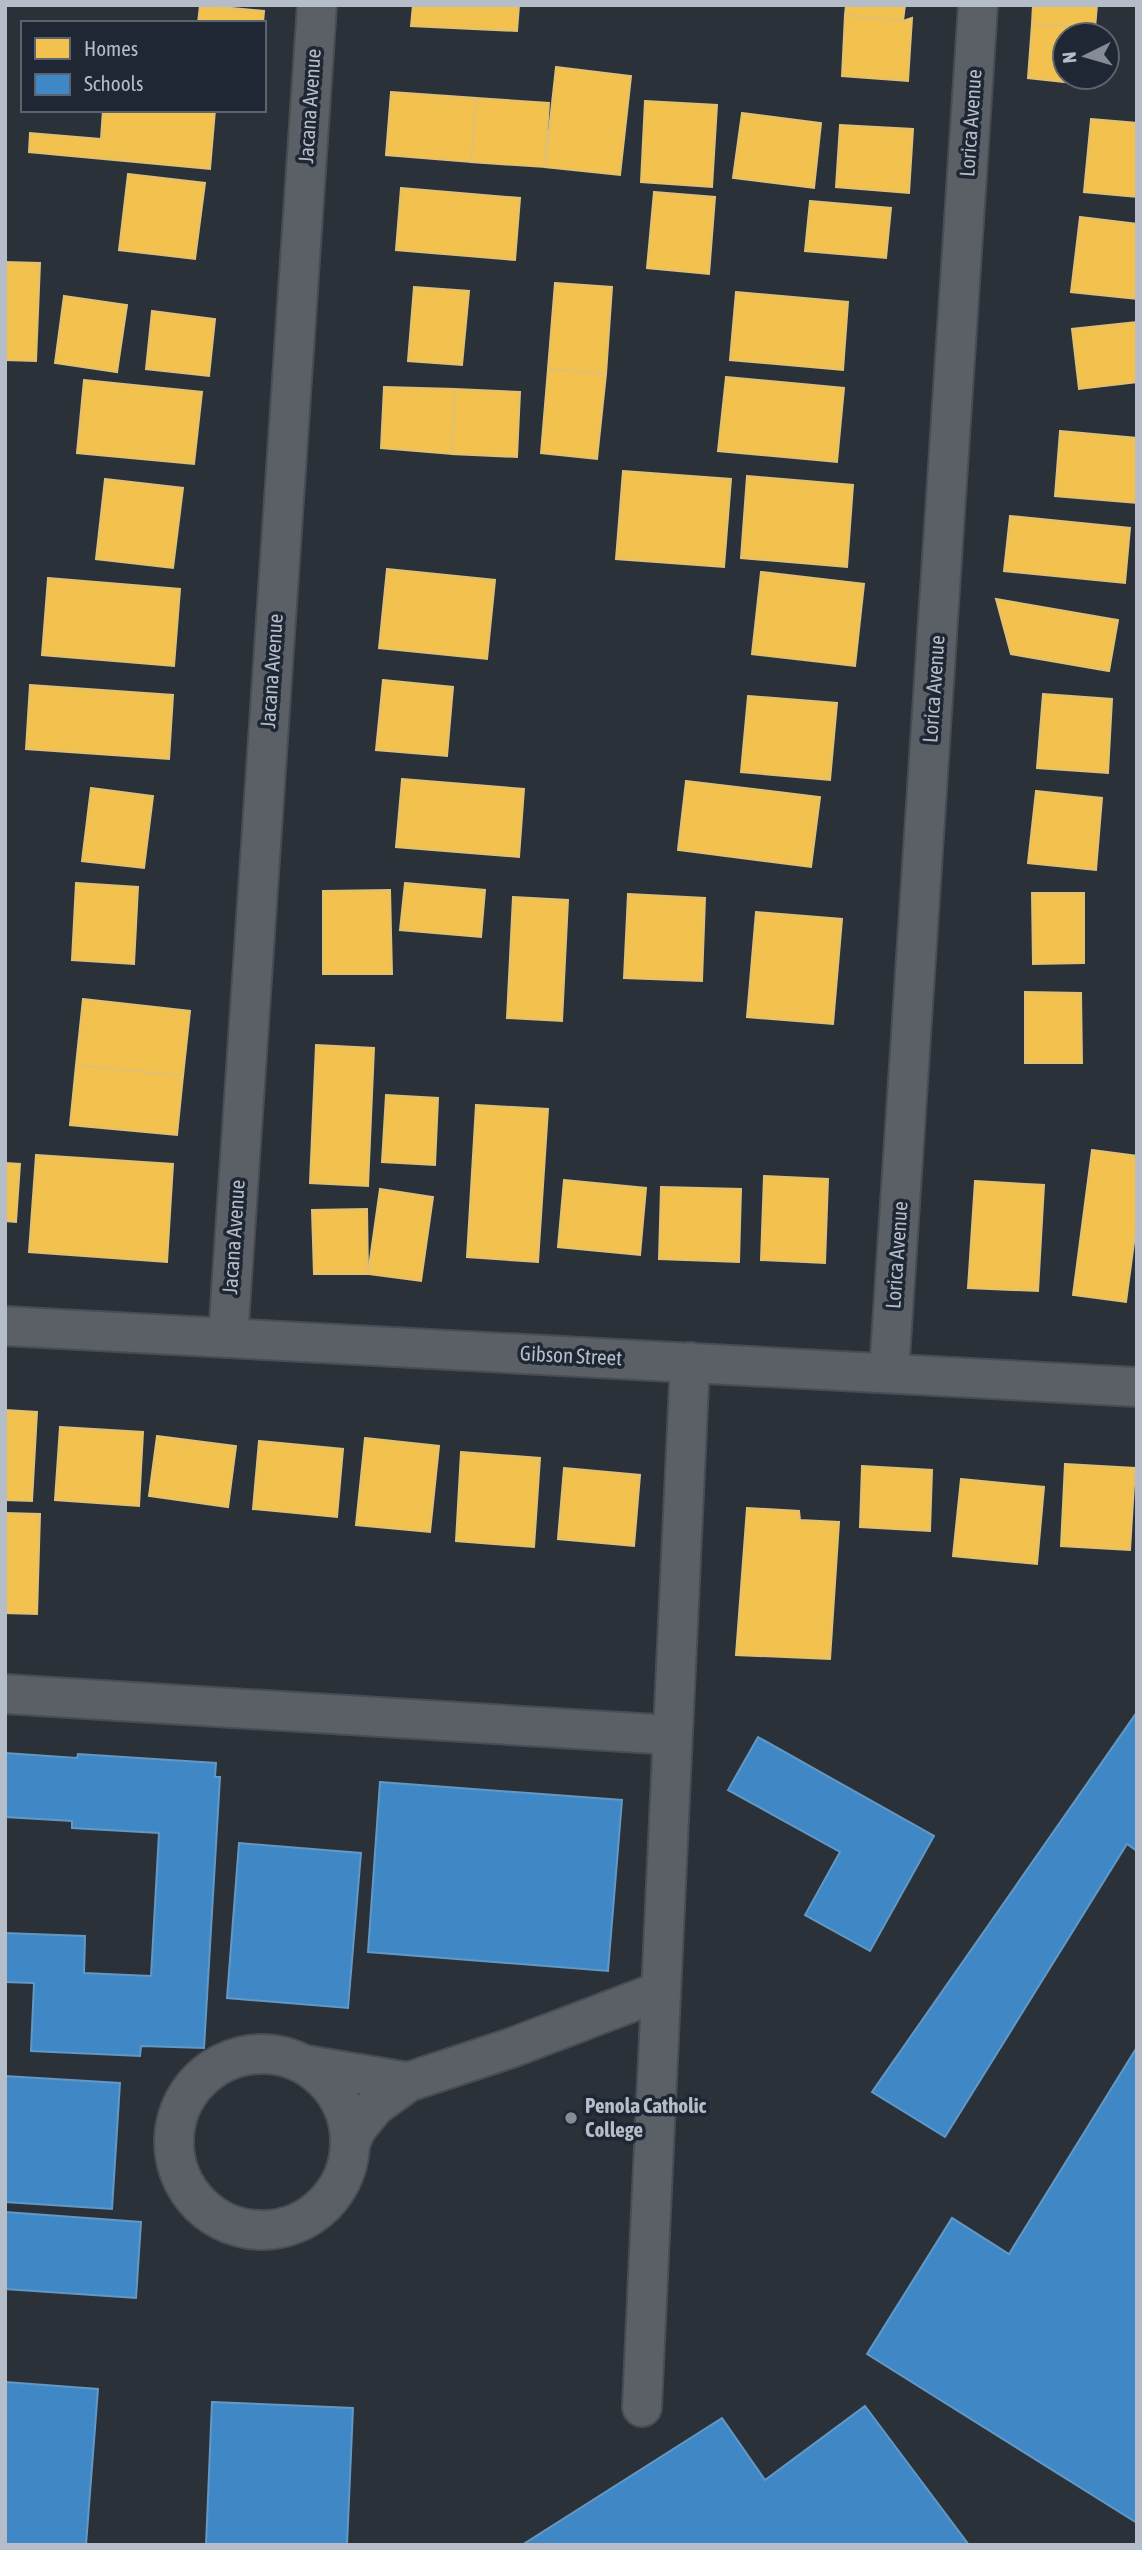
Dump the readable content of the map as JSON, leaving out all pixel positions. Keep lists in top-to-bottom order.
{
  "streets": {
    "street": ["Jacana Avenue", "Lorica Avenue", "Gibson Street"]
  },
  "crossings": [
    ["Jacana Avenue", "Gibson Street"],
    ["Lorica Avenue", "Gibson Street"]
  ],
  "places": ["Penola Catholic College"],
  "legend": ["Homes", "Schools"],
  "north": "left"
}
